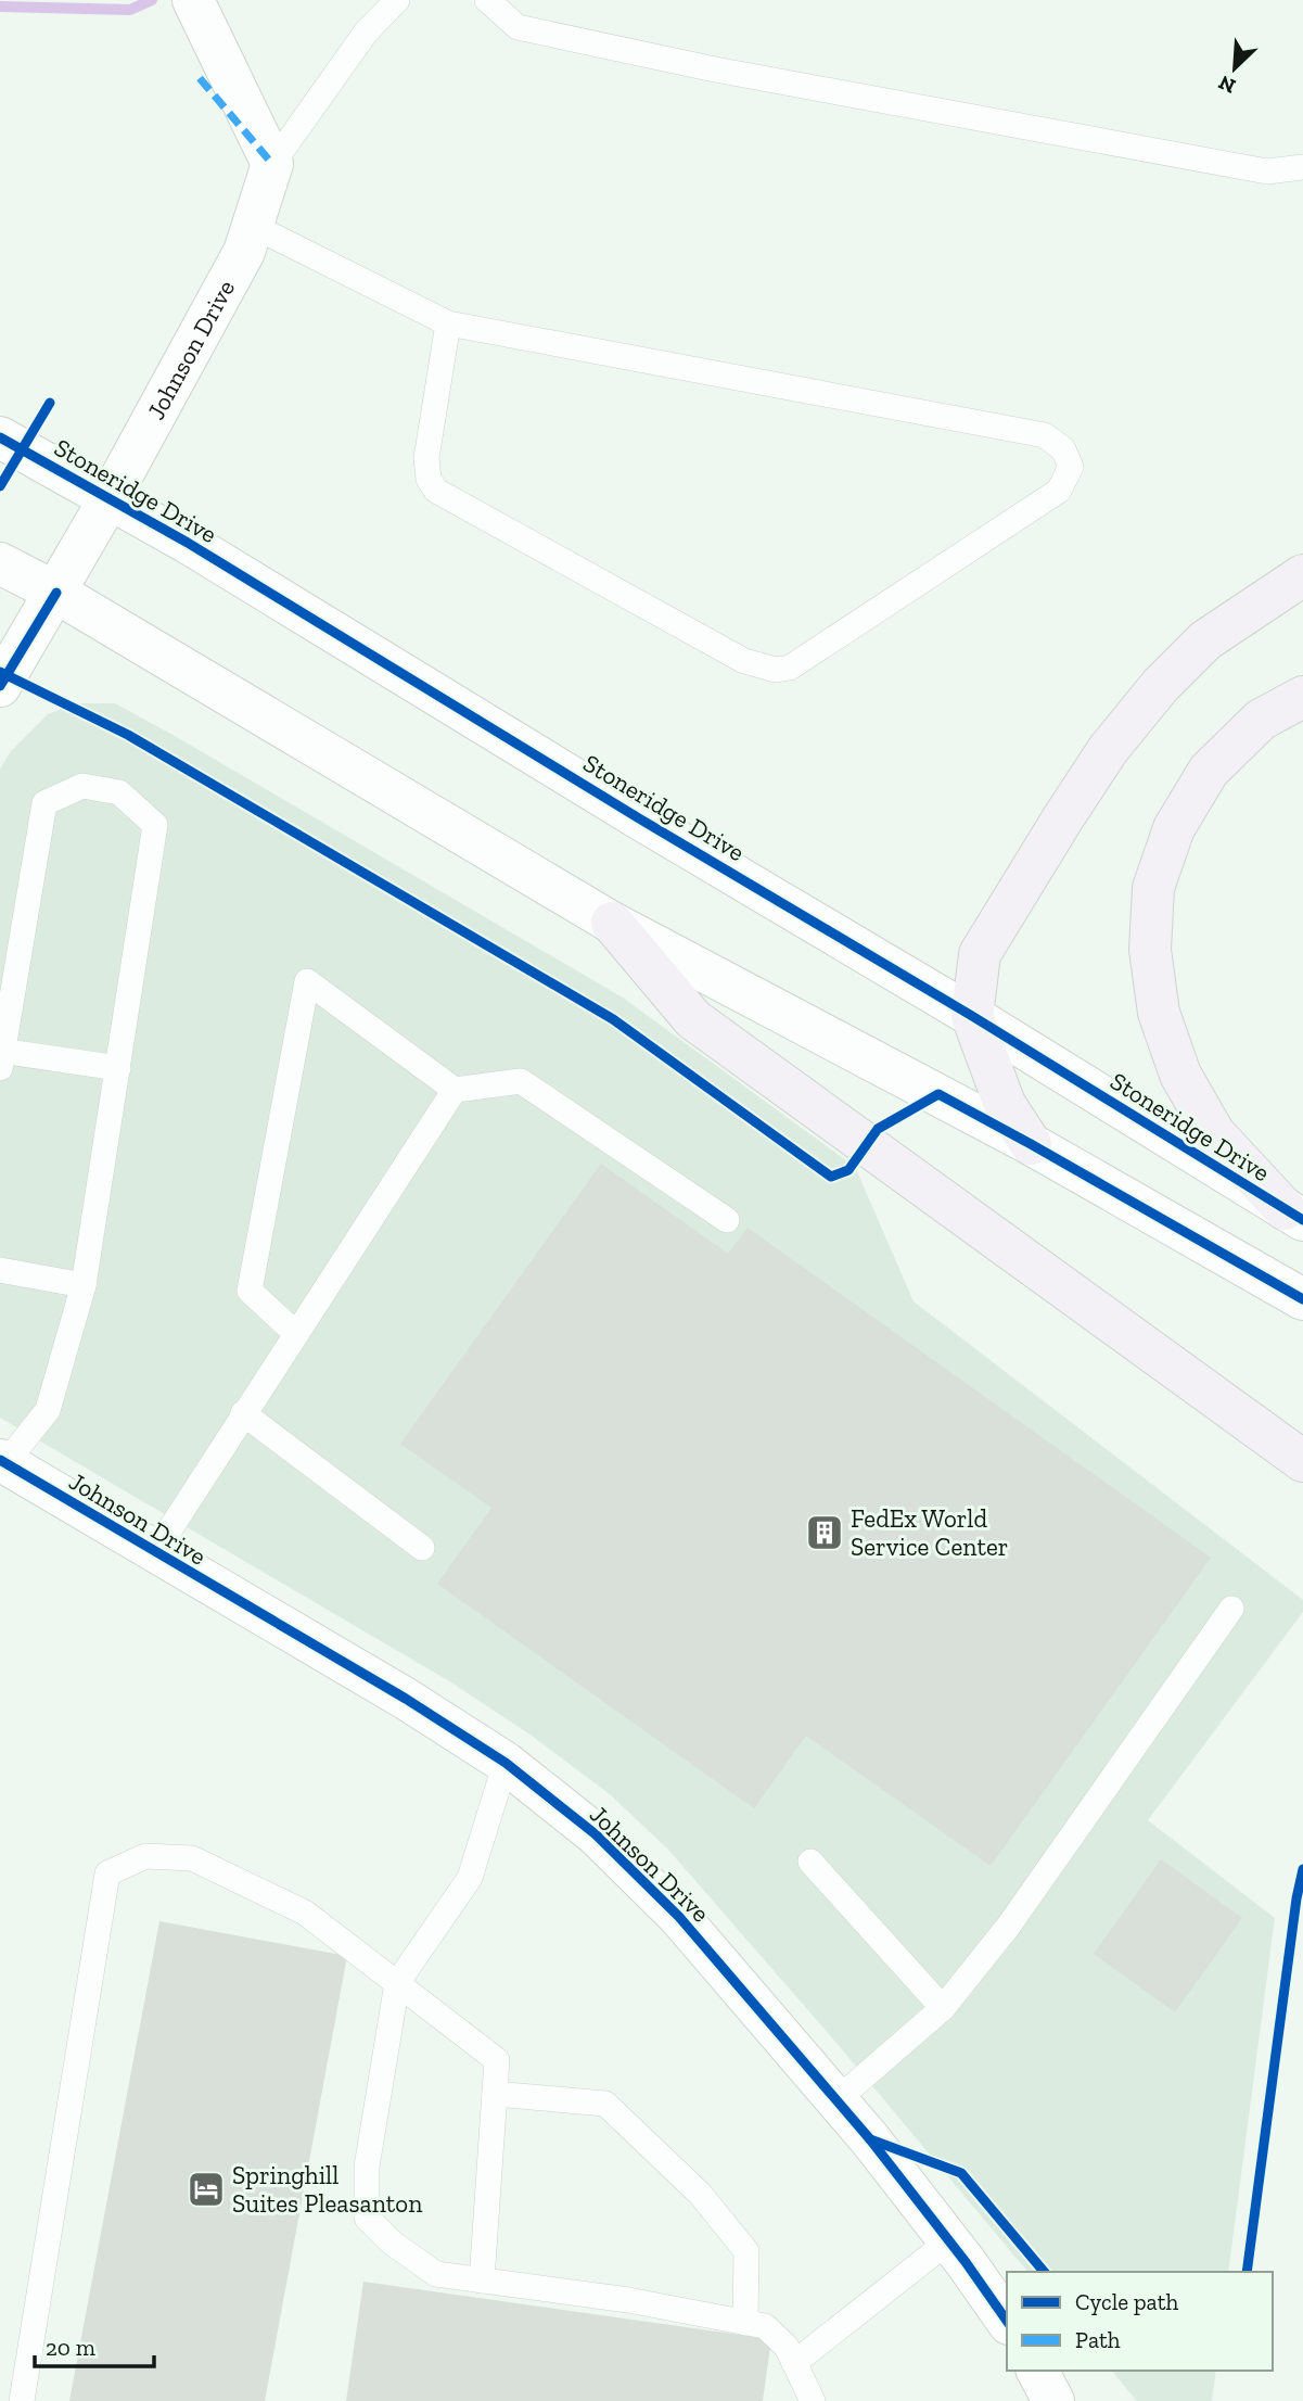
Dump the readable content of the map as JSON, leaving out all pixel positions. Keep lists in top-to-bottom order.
{
  "streets": {
    "main road": ["Johnson Drive", "Stoneridge Drive"]
  },
  "crossings": [
    ["Johnson Drive", "Stoneridge Drive"]
  ],
  "places": {
    "building": ["FedEx World Service Center"],
    "hotel": ["Springhill Suites Pleasanton"]
  },
  "legend": ["Cycle path", "Path"],
  "scale_bar": "20 m",
  "north": "bottom left"
}
